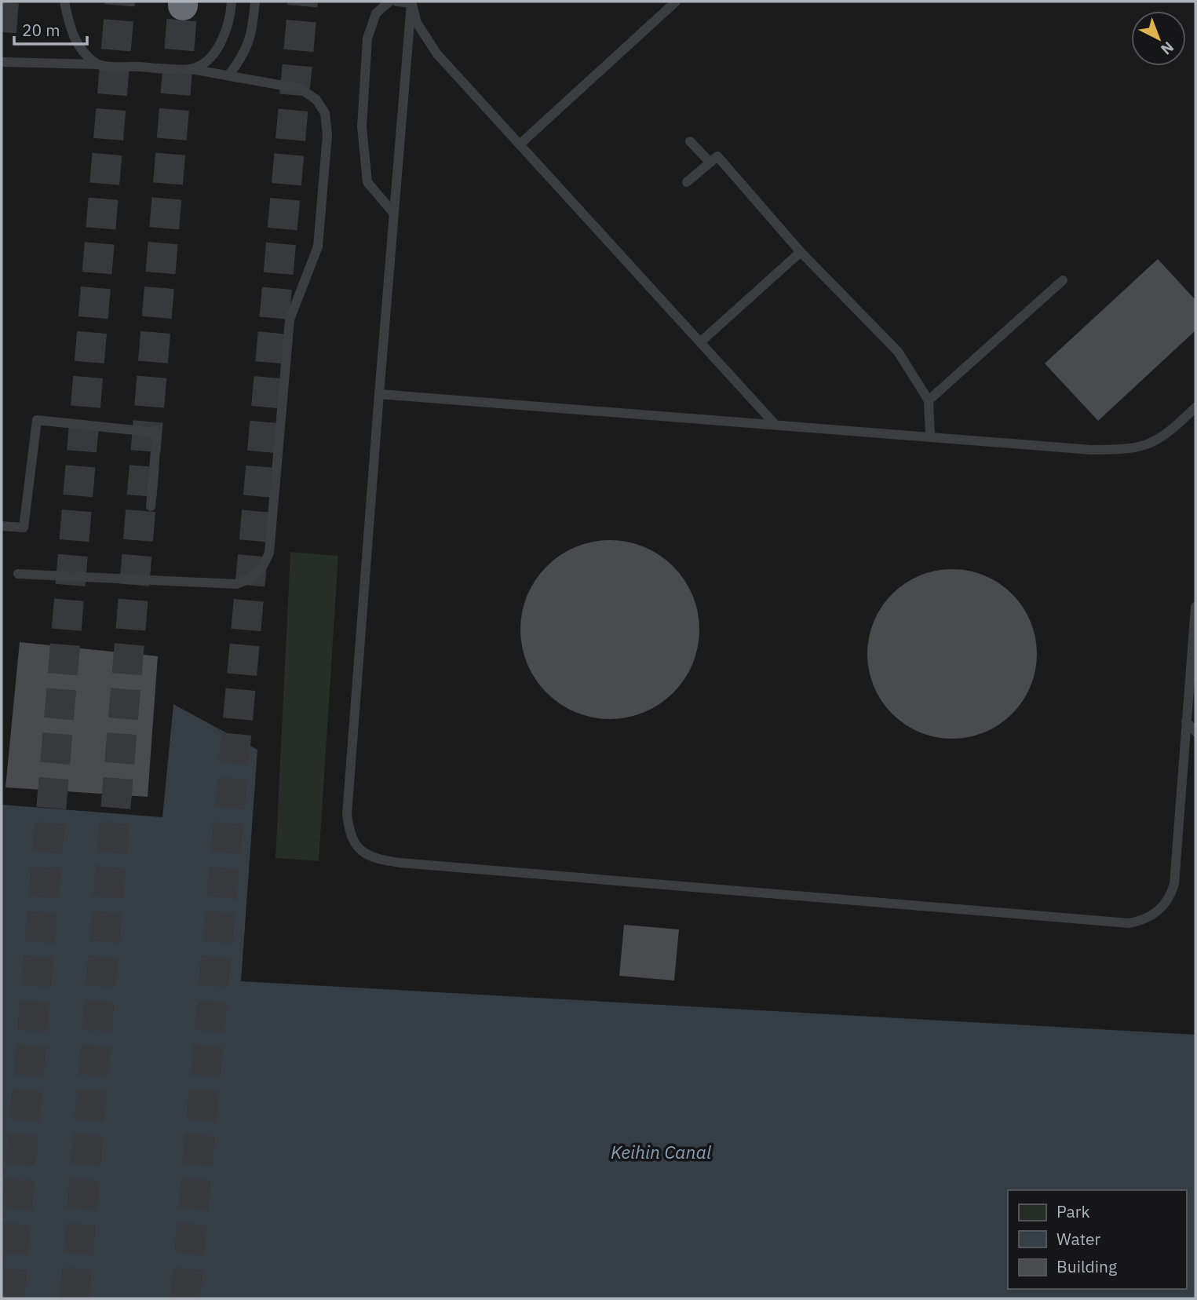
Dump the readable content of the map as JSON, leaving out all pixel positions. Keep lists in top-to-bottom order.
{
  "water": ["Keihin Canal"],
  "legend": ["Park", "Water", "Building"],
  "scale_bar": "20 m",
  "north": "bottom right"
}
